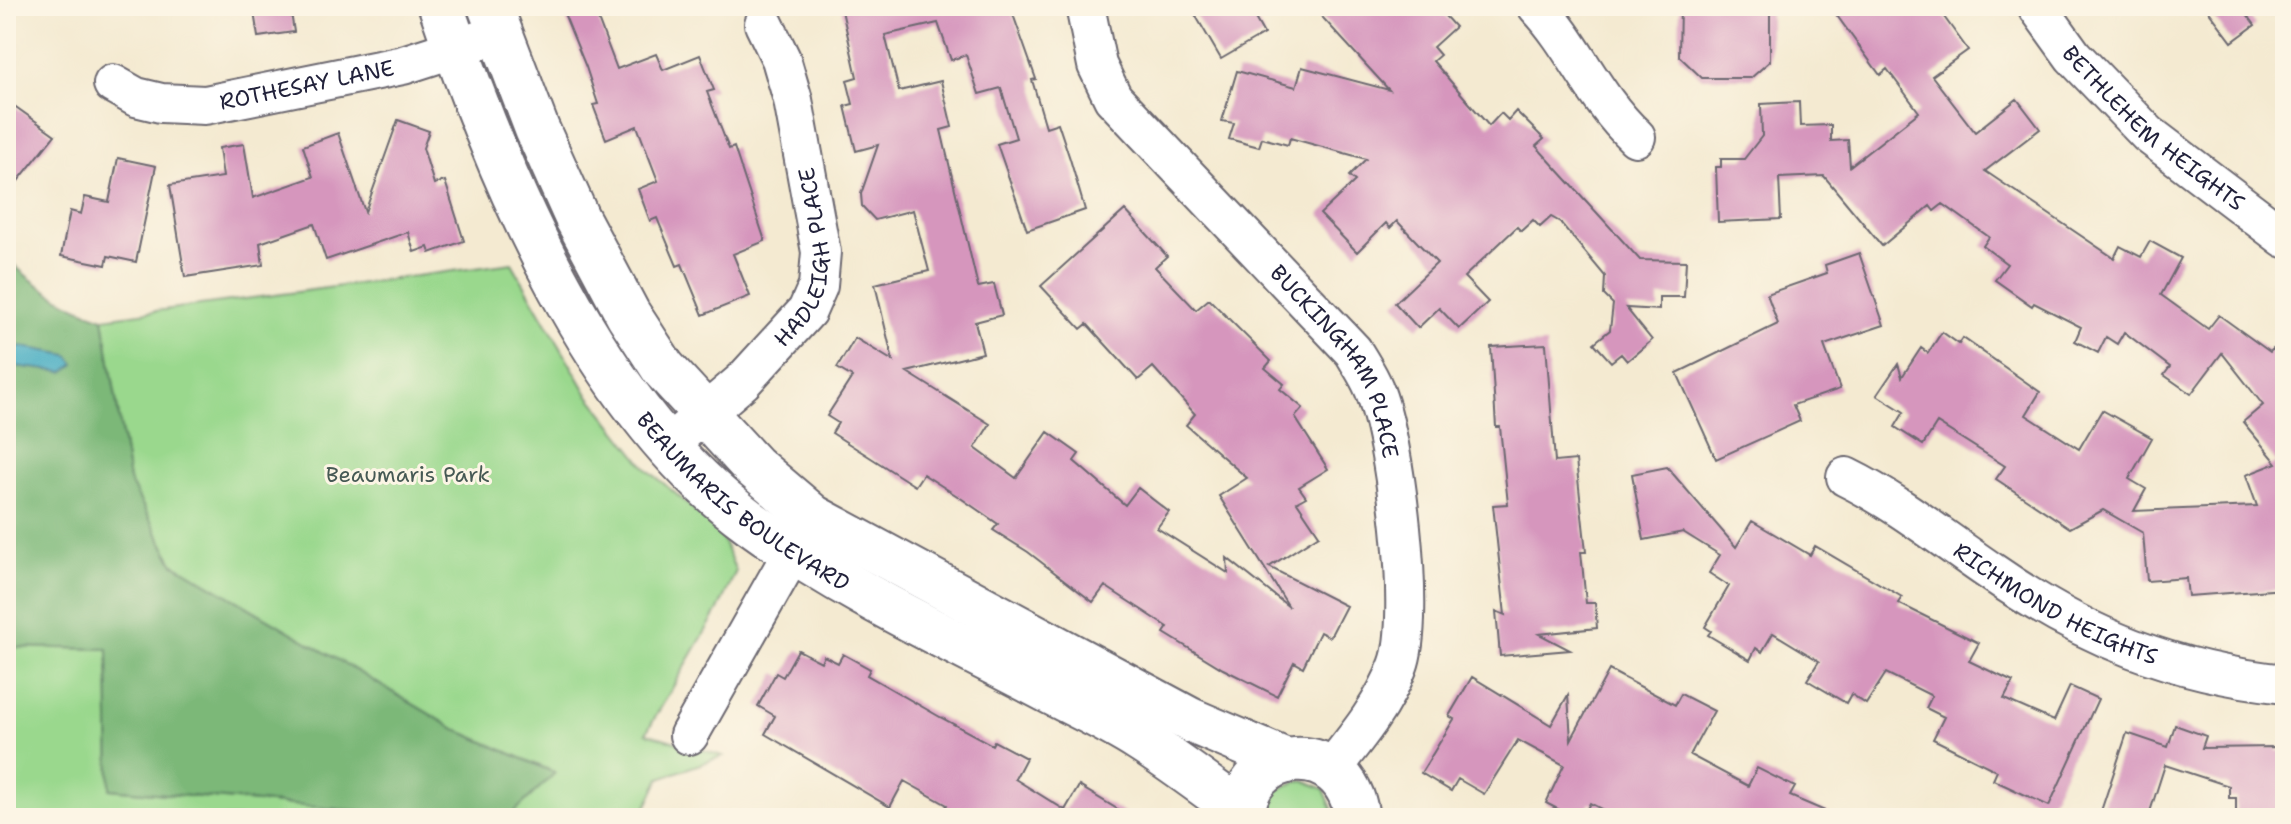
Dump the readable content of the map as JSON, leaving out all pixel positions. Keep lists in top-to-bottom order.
{
  "streets": {
    "street": [
      "ROTHESAY LANE",
      "BETHLEHEM HEIGHTS",
      "HADLEIGH PLACE",
      "BUCKINGHAM PLACE",
      "BEAUMARIS BOULEVARD",
      "RICHMOND HEIGHTS"
    ]
  },
  "crossings": [
    ["ROTHESAY LANE", "BEAUMARIS BOULEVARD"],
    ["HADLEIGH PLACE", "BEAUMARIS BOULEVARD"],
    ["BUCKINGHAM PLACE", "BEAUMARIS BOULEVARD"]
  ],
  "parks": ["Beaumaris Park"]
}
